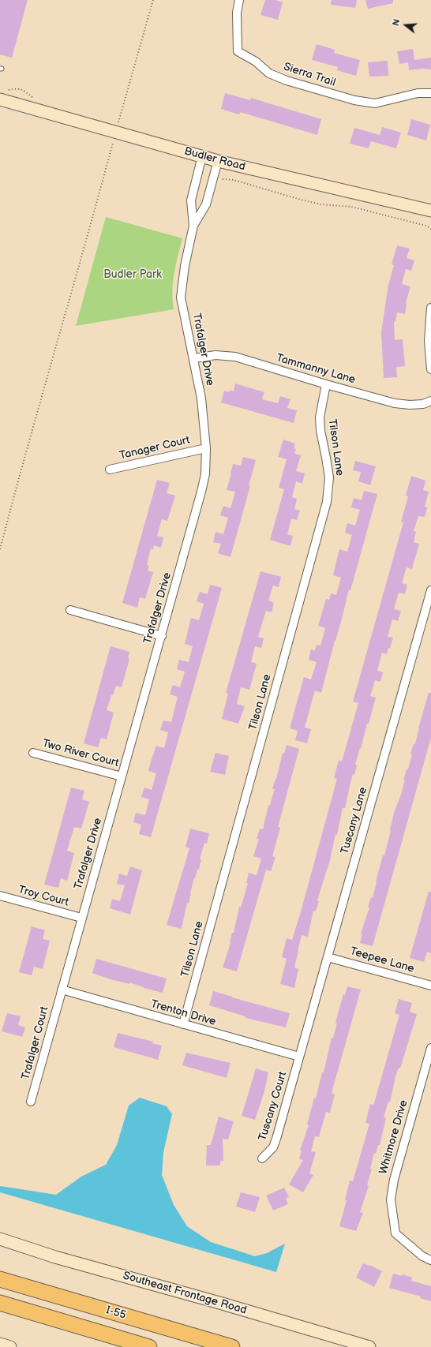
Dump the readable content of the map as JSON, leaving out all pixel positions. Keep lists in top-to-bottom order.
{
  "streets": {
    "highway": ["I-55"],
    "street": [
      "Sierra Trail",
      "Budler Road",
      "Trafalger Drive",
      "Tammanny Lane",
      "Tilson Lane",
      "Tanager Court",
      "Two River Court",
      "Tuscany Lane",
      "Troy Court",
      "Teepee Lane",
      "Trenton Drive",
      "Trafalger Court",
      "Tuscany Court",
      "Whitmore Drive",
      "Southeast Frontage Road"
    ]
  },
  "crossings": [
    ["Budler Road", "Trafalger Drive"],
    ["Trafalger Drive", "Tammanny Lane"],
    ["Trafalger Drive", "Tanager Court"],
    ["Trafalger Drive", "Two River Court"],
    ["Trafalger Drive", "Troy Court"],
    ["Trafalger Drive", "Trenton Drive"],
    ["Trafalger Drive", "Trafalger Court"],
    ["Tammanny Lane", "Tilson Lane"],
    ["Tilson Lane", "Trenton Drive"],
    ["Tuscany Lane", "Teepee Lane"],
    ["Tuscany Lane", "Trenton Drive"],
    ["Tuscany Lane", "Tuscany Court"],
    ["Trenton Drive", "Trafalger Court"],
    ["Trenton Drive", "Tuscany Court"]
  ],
  "parks": ["Budler Park"],
  "north": "left"
}
